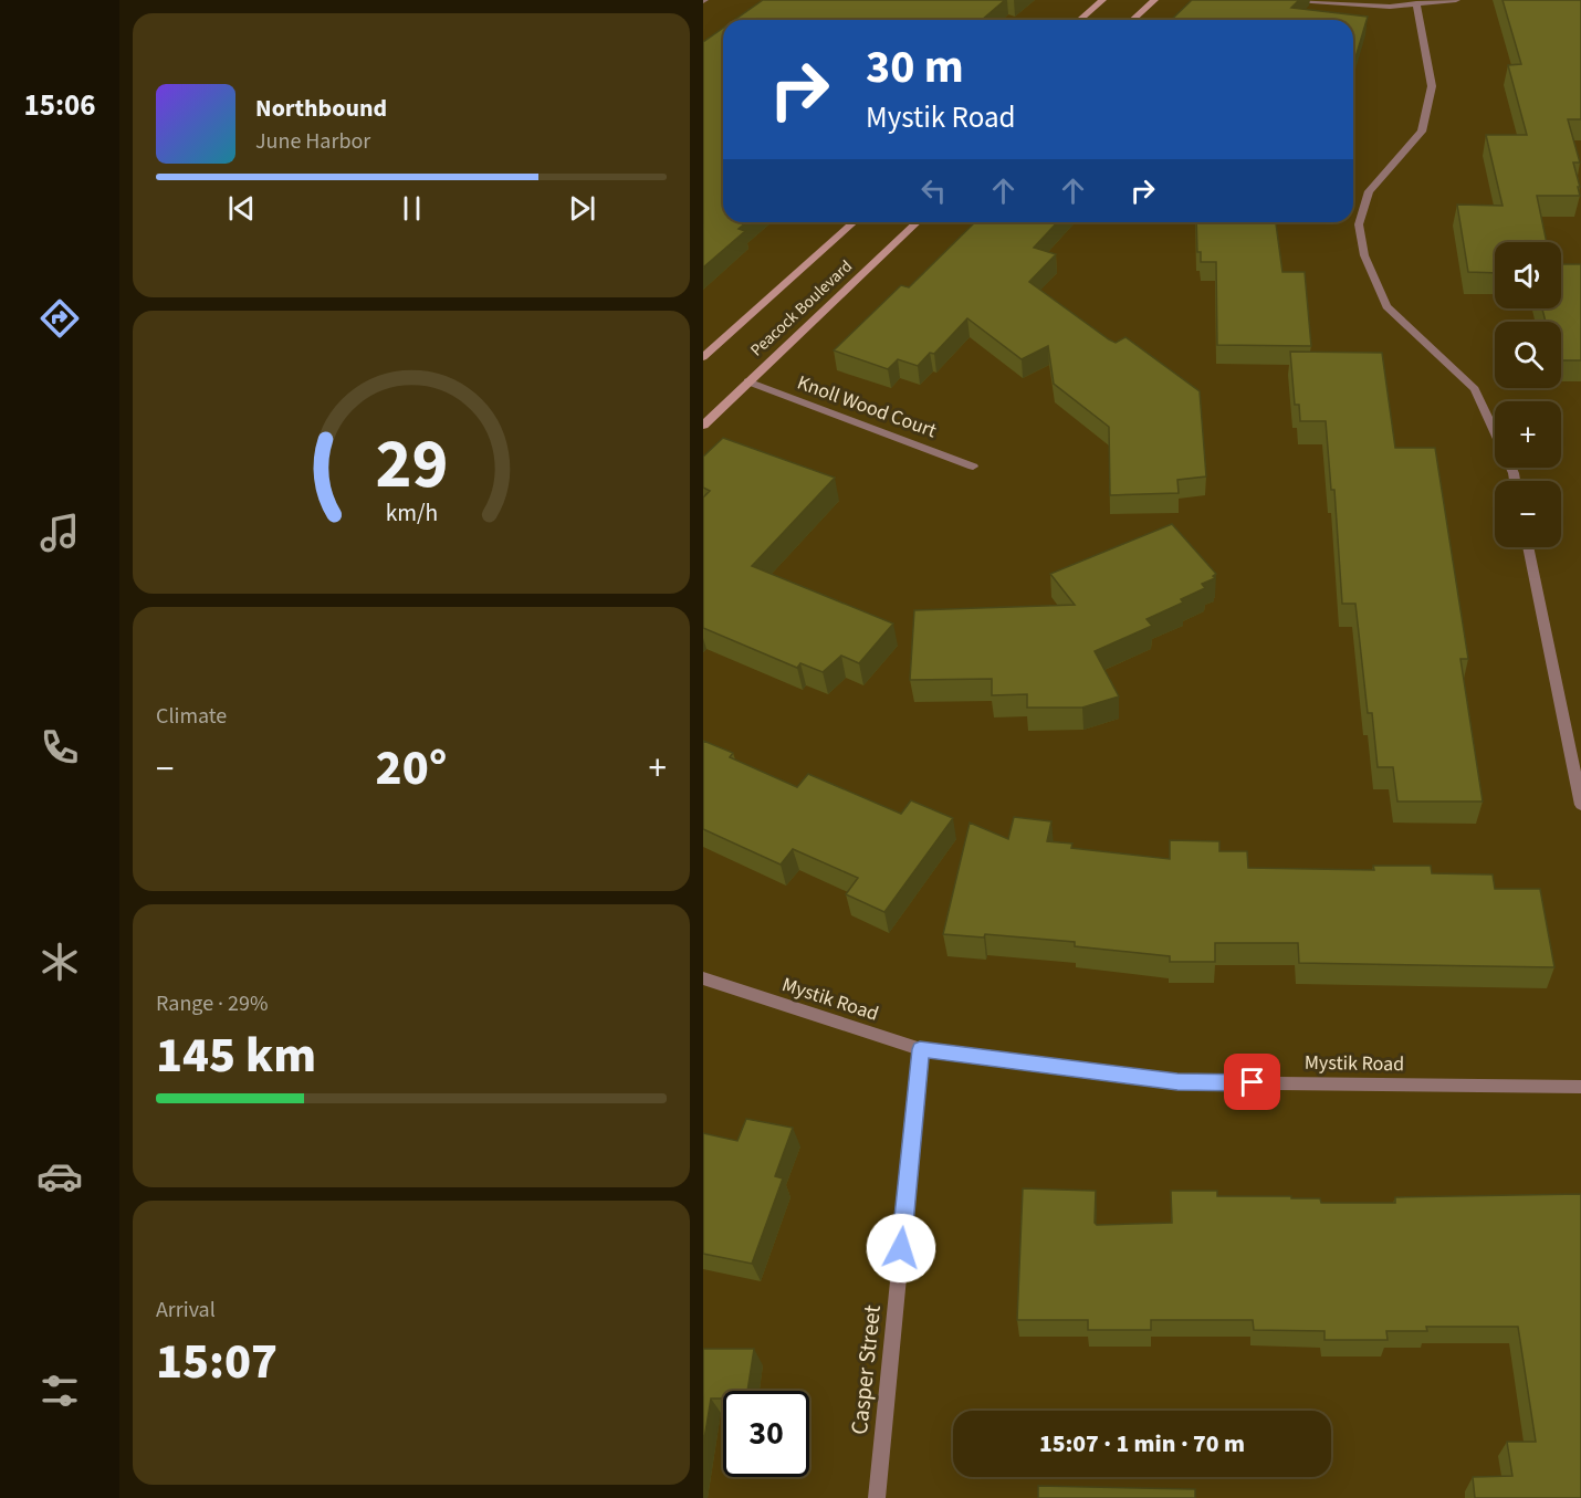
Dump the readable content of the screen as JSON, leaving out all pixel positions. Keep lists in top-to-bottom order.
{
  "streets": {
    "street": [
      "Peacock Boulevard",
      "Knoll Wood Court",
      "Mystik Road",
      "Casper Street"
    ]
  },
  "crossings": [
    ["Peacock Boulevard", "Knoll Wood Court"],
    ["Mystik Road", "Casper Street"]
  ],
  "page": {
    "tabs": "15:06",
    "turn": ["30 m", "Mystik Road"],
    "song": ["Northbound", "June Harbor"],
    "map_buttons": ["+", "−"],
    "tile": [
      "Climate",
      ["Range · 29%", "145 km"],
      ["Arrival", "15:07"]
    ],
    "heat": ["−", "20°", "+"],
    "limit": "30",
    "trip": "15:07 · 1 min · 70 m",
    "gauge": ["29", "km/h"]
  }
}
